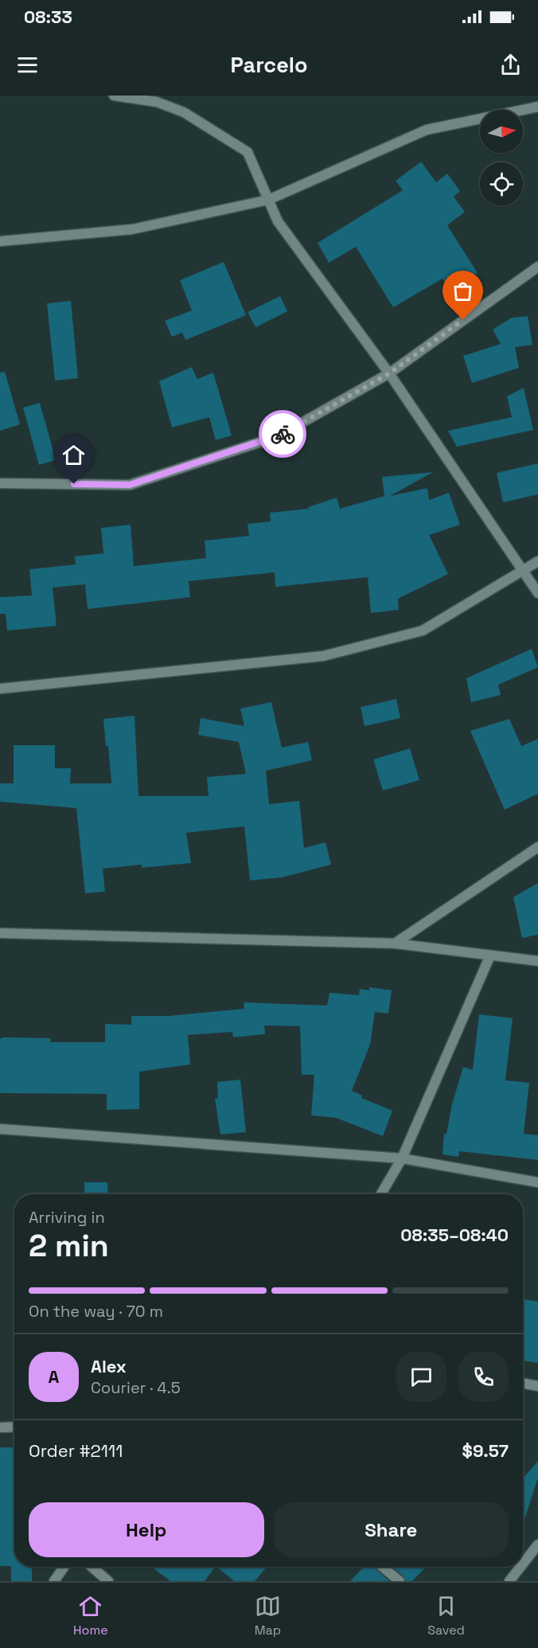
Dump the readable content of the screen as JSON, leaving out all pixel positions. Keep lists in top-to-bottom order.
{
  "north": "right",
  "page": {
    "status": "08:33",
    "header": "Parcelo",
    "heading": ["2 min", "Arriving in", "08:35–08:40"],
    "panel": [
      "Alex",
      "Courier · 4.5",
      "Order #2111",
      "$9.57"
    ],
    "bar": "On the way · 70 m",
    "round": "A",
    "buttons": ["Help", "Share"],
    "tabs": ["Home", "Map", "Saved"]
  }
}
